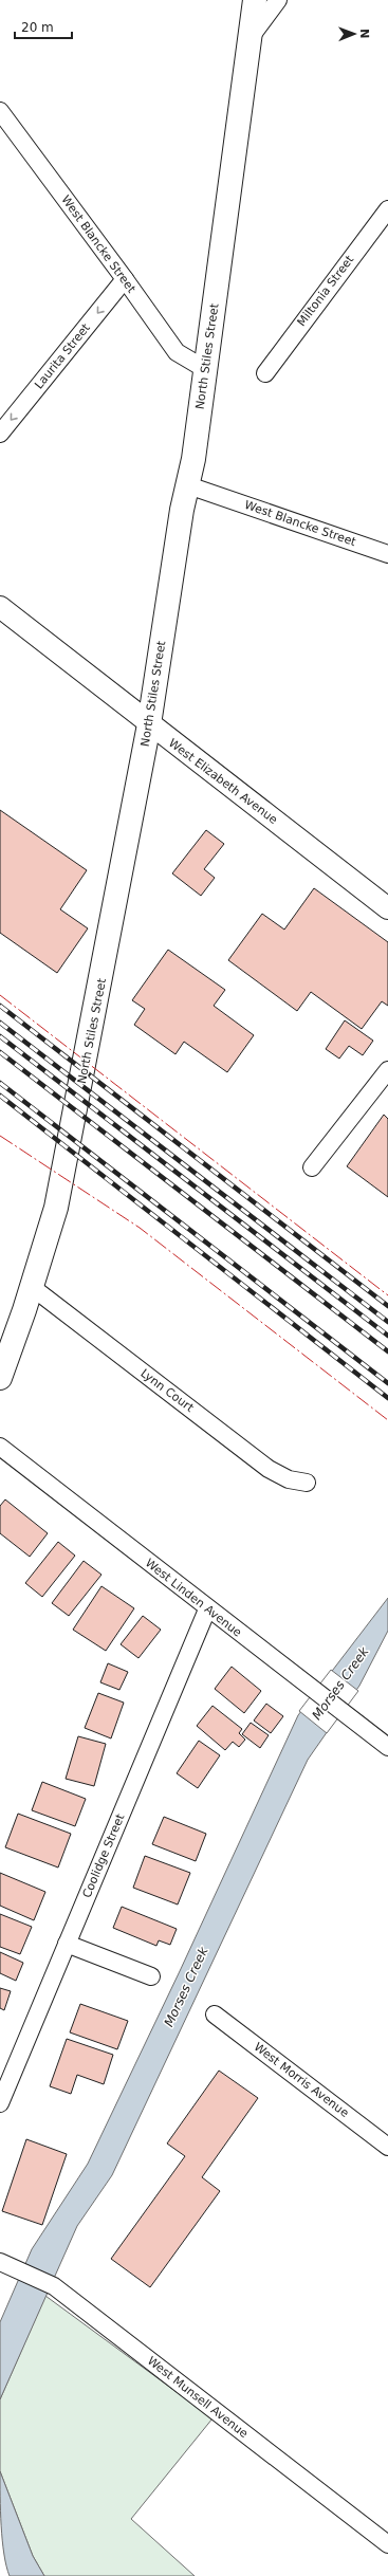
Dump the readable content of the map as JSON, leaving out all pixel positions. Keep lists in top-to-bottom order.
{
  "streets": {
    "main road": ["North Stiles Street"],
    "street": [
      "West Blancke Street",
      "Miltonia Street",
      "Laurita Street",
      "West Elizabeth Avenue",
      "Lynn Court",
      "West Linden Avenue",
      "Coolidge Street",
      "West Morris Avenue",
      "West Munsell Avenue"
    ]
  },
  "crossings": [
    ["West Blancke Street", "Laurita Street"],
    ["West Blancke Street", "North Stiles Street"],
    ["North Stiles Street", "West Elizabeth Avenue"],
    ["North Stiles Street", "Lynn Court"],
    ["West Linden Avenue", "Coolidge Street"]
  ],
  "one_way": ["Laurita Street"],
  "water": ["Morses Creek"],
  "scale_bar": "20 m",
  "north": "right"
}
